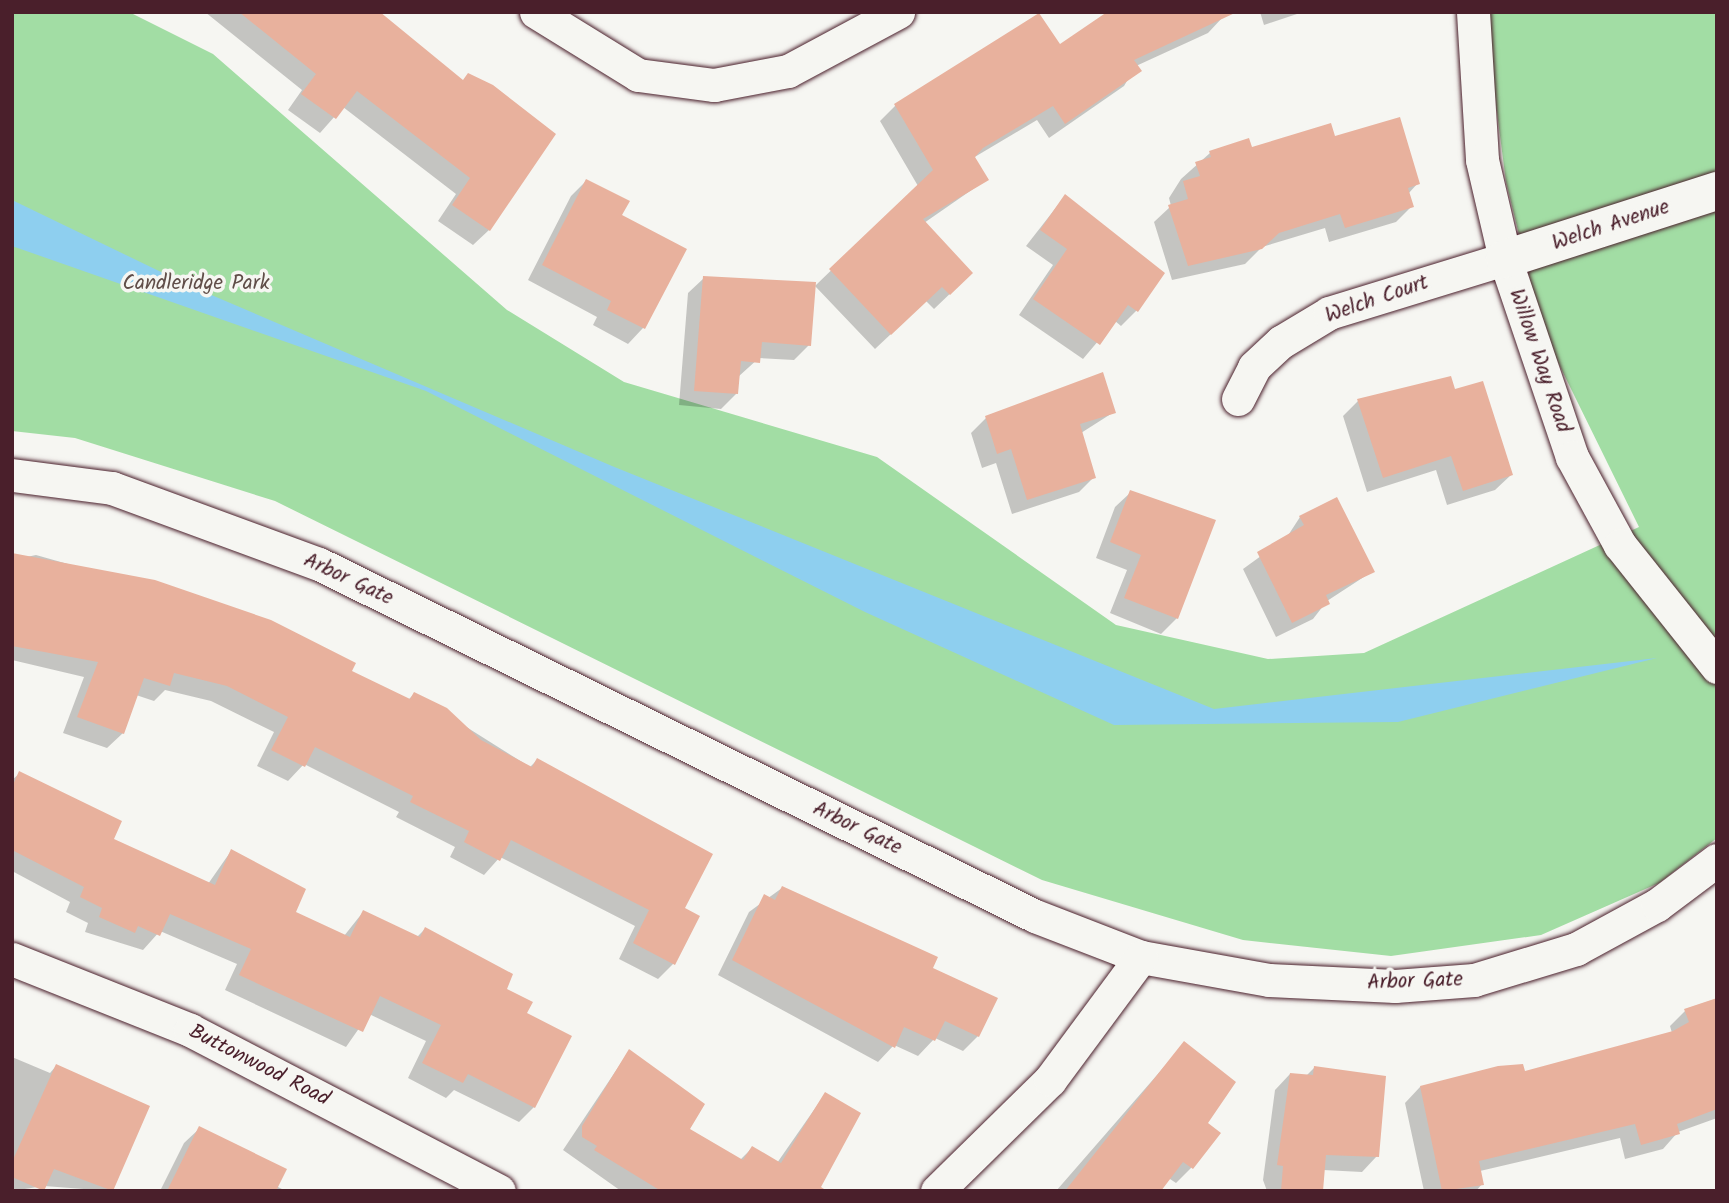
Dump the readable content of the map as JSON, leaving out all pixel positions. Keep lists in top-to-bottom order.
{
  "streets": {
    "street": [
      "Welch Avenue",
      "Welch Court",
      "Willow Way Road",
      "Arbor Gate",
      "Buttonwood Road"
    ]
  },
  "crossings": [
    ["Welch Avenue", "Welch Court"],
    ["Welch Avenue", "Willow Way Road"],
    ["Welch Court", "Willow Way Road"]
  ],
  "parks": ["Candleridge Park"]
}
